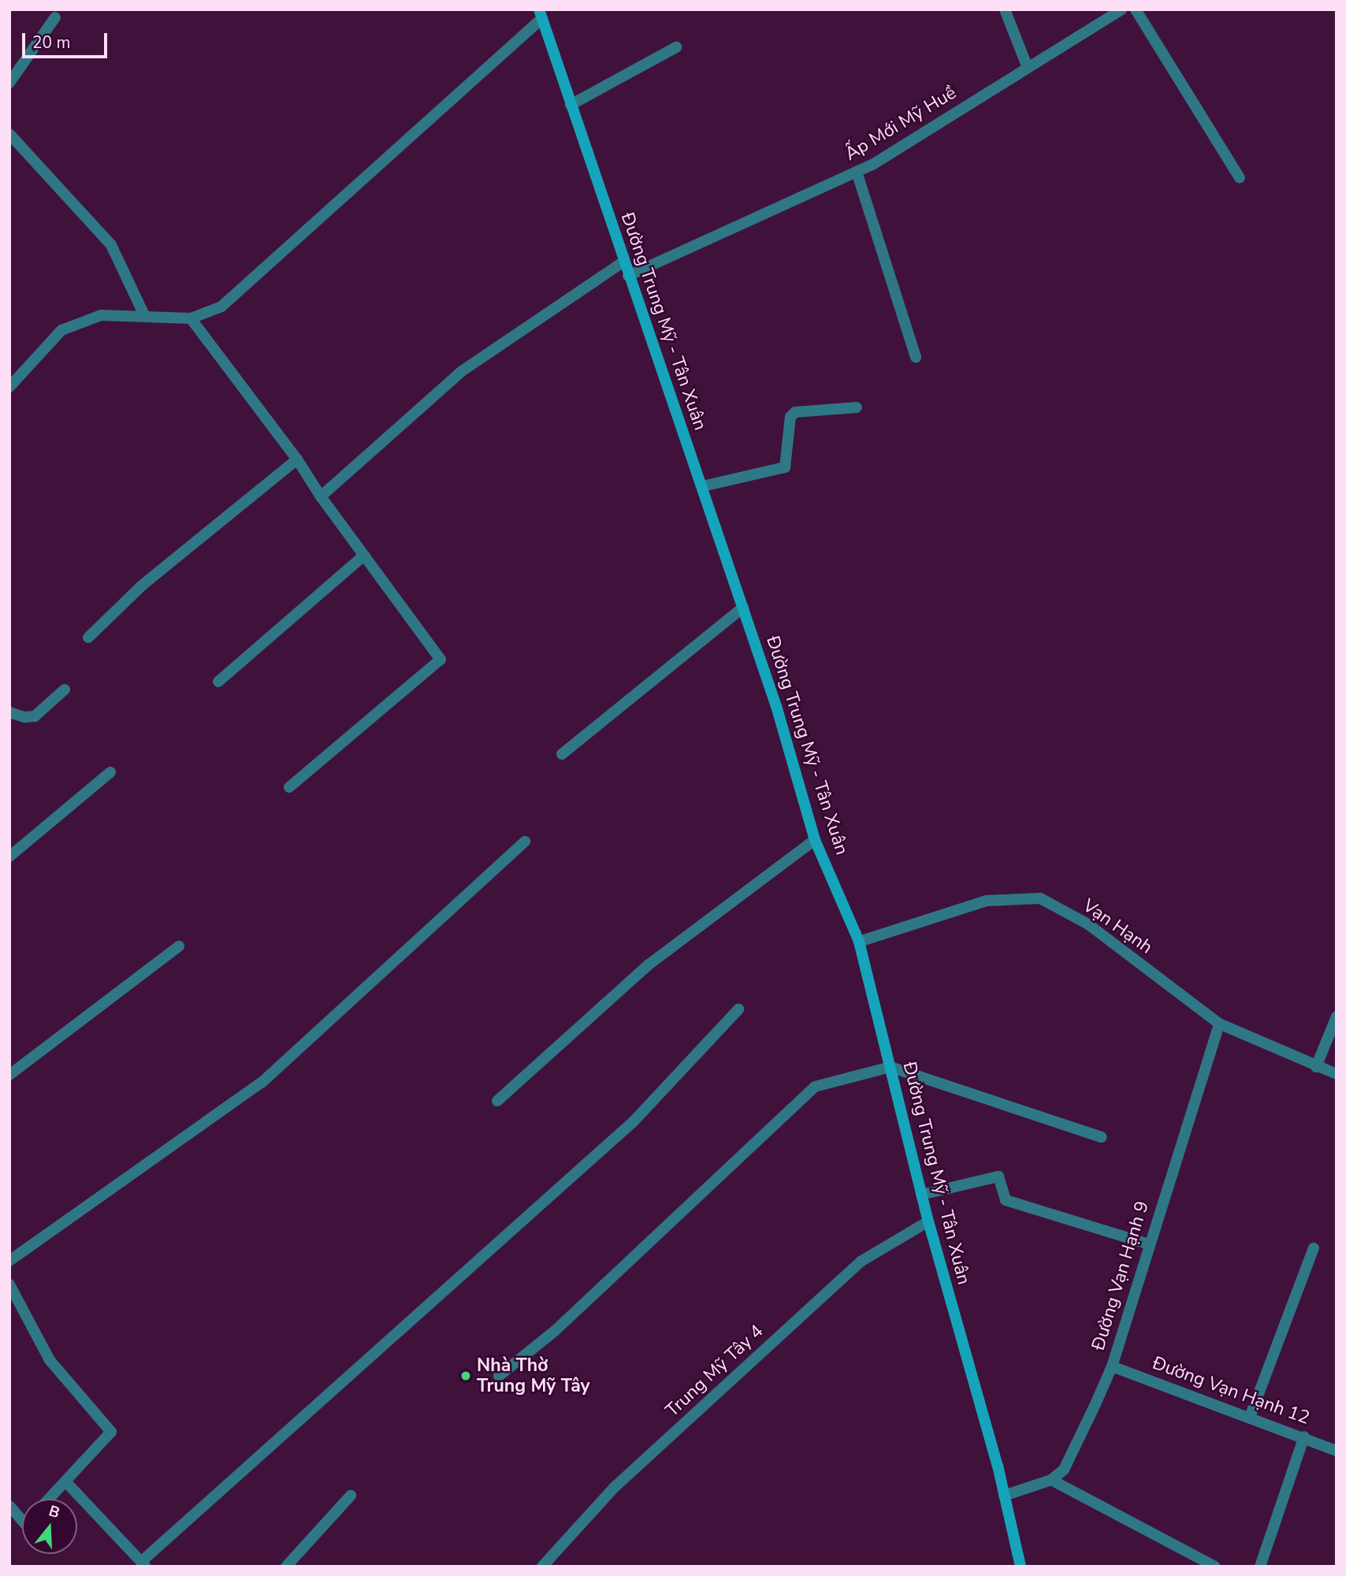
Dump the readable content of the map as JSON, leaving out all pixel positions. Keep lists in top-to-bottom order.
{
  "streets": {
    "street": [
      "Ấp Mới Mỹ Huề",
      "Đường Trung Mỹ - Tân Xuân",
      "Vạn Hạnh",
      "Đường Vạn Hạnh 9",
      "Trung Mỹ Tây 4",
      "Đường Vạn Hạnh 12"
    ]
  },
  "crossings": [
    ["Ấp Mới Mỹ Huề", "Đường Trung Mỹ - Tân Xuân"],
    ["Đường Trung Mỹ - Tân Xuân", "Vạn Hạnh"],
    ["Đường Trung Mỹ - Tân Xuân", "Trung Mỹ Tây 4"],
    ["Vạn Hạnh", "Đường Vạn Hạnh 9"],
    ["Đường Vạn Hạnh 9", "Đường Vạn Hạnh 12"]
  ],
  "places": ["Nhà Thờ Trung Mỹ Tây"],
  "scale_bar": "20 m",
  "north": "top"
}
